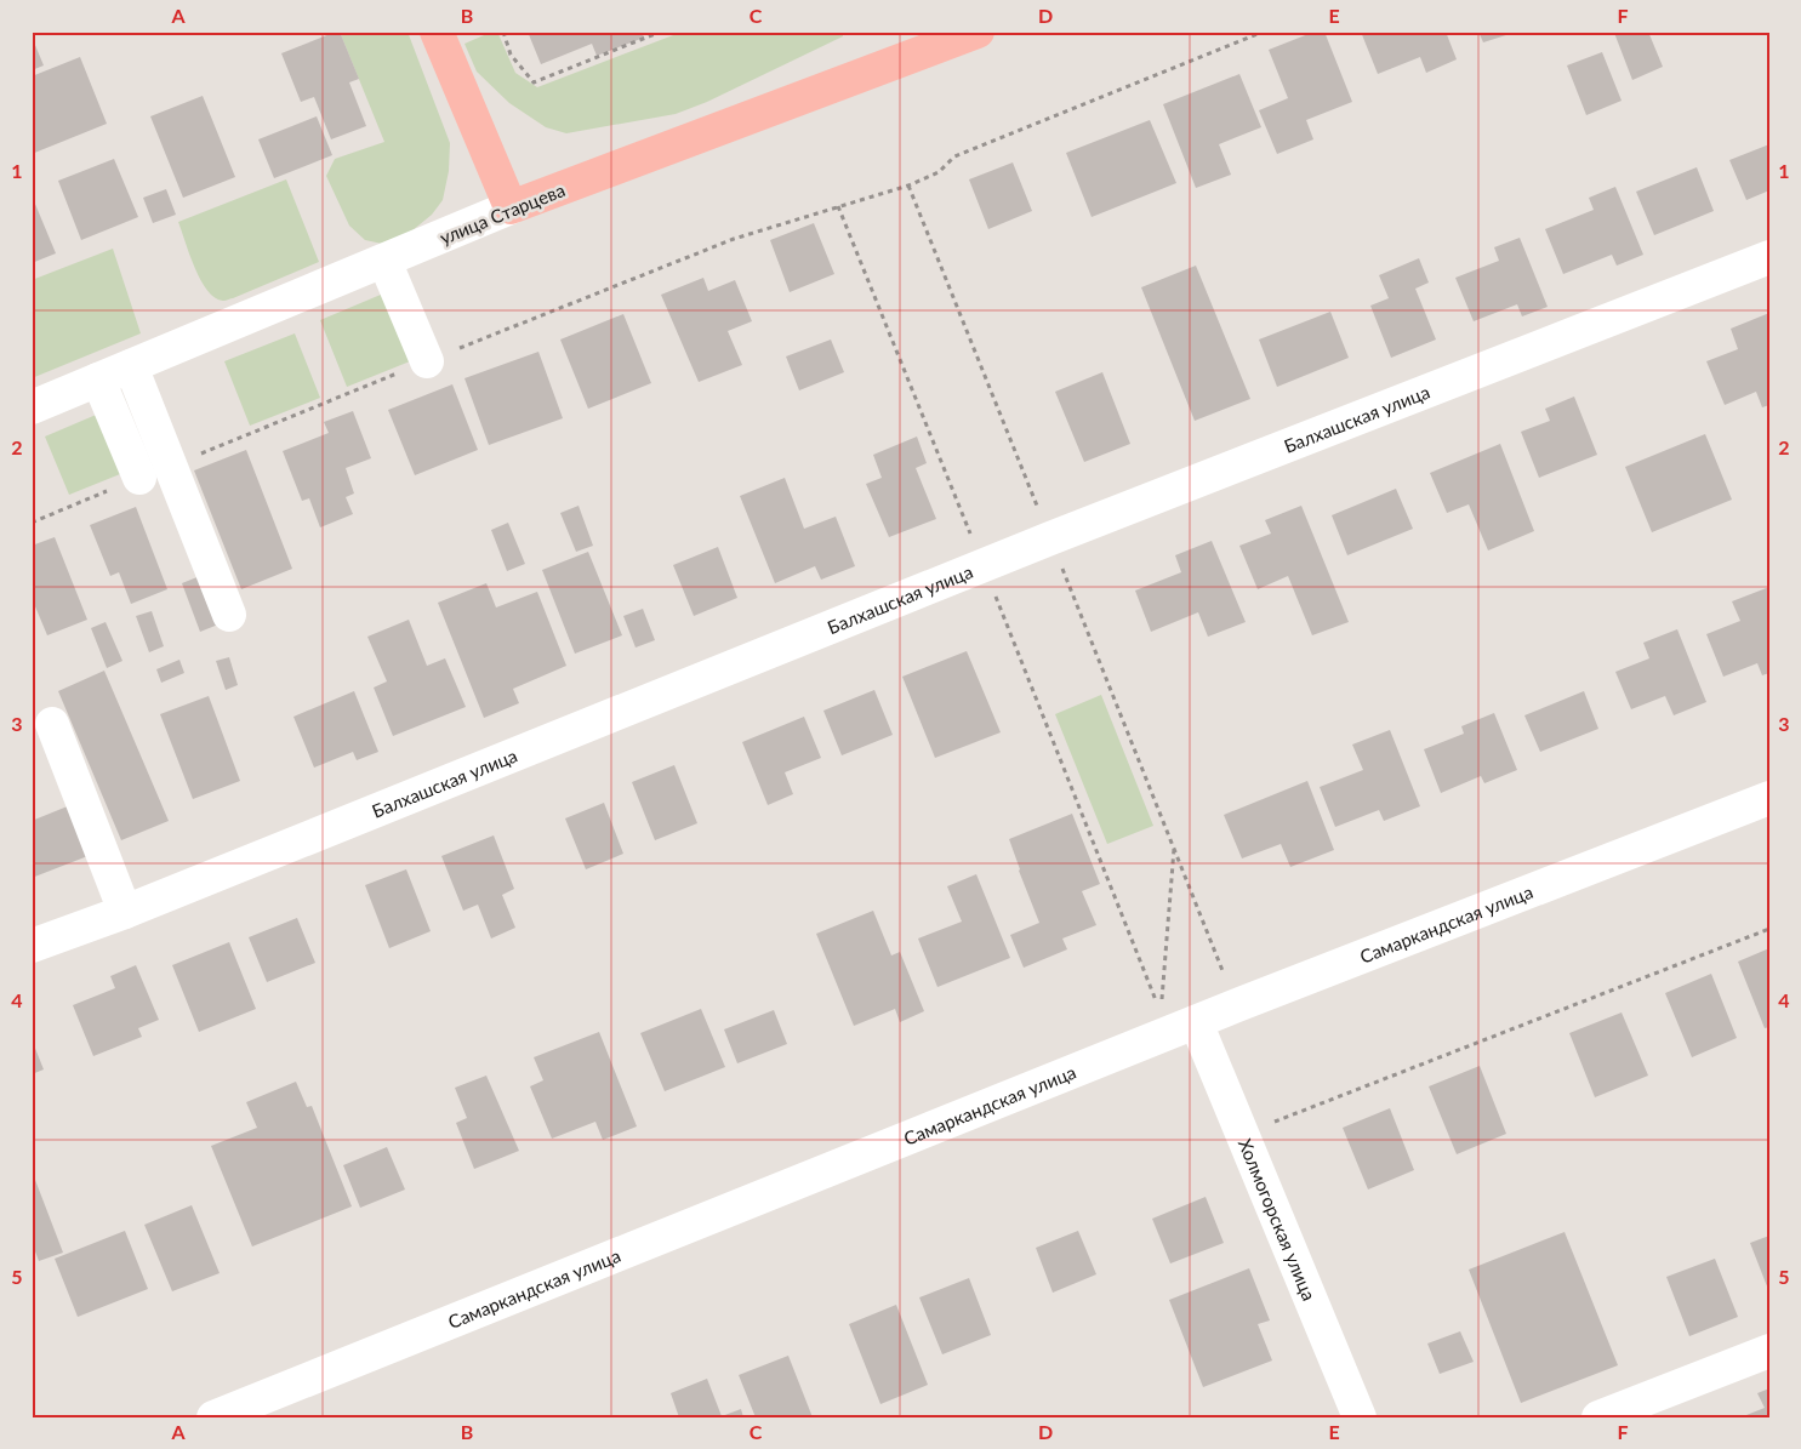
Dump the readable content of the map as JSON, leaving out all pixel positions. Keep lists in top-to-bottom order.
{
  "streets": {
    "main road": ["улица Старцева"],
    "street": ["Балхашская улица", "Самаркандская улица", "Холмогорская улица"]
  },
  "crossings": [
    ["Самаркандская улица", "Холмогорская улица"]
  ],
  "grid": {
    "columns": [
      "A",
      "B",
      "C",
      "D",
      "E",
      "F"
    ],
    "rows": [
      "1",
      "2",
      "3",
      "4",
      "5"
    ]
  }
}
